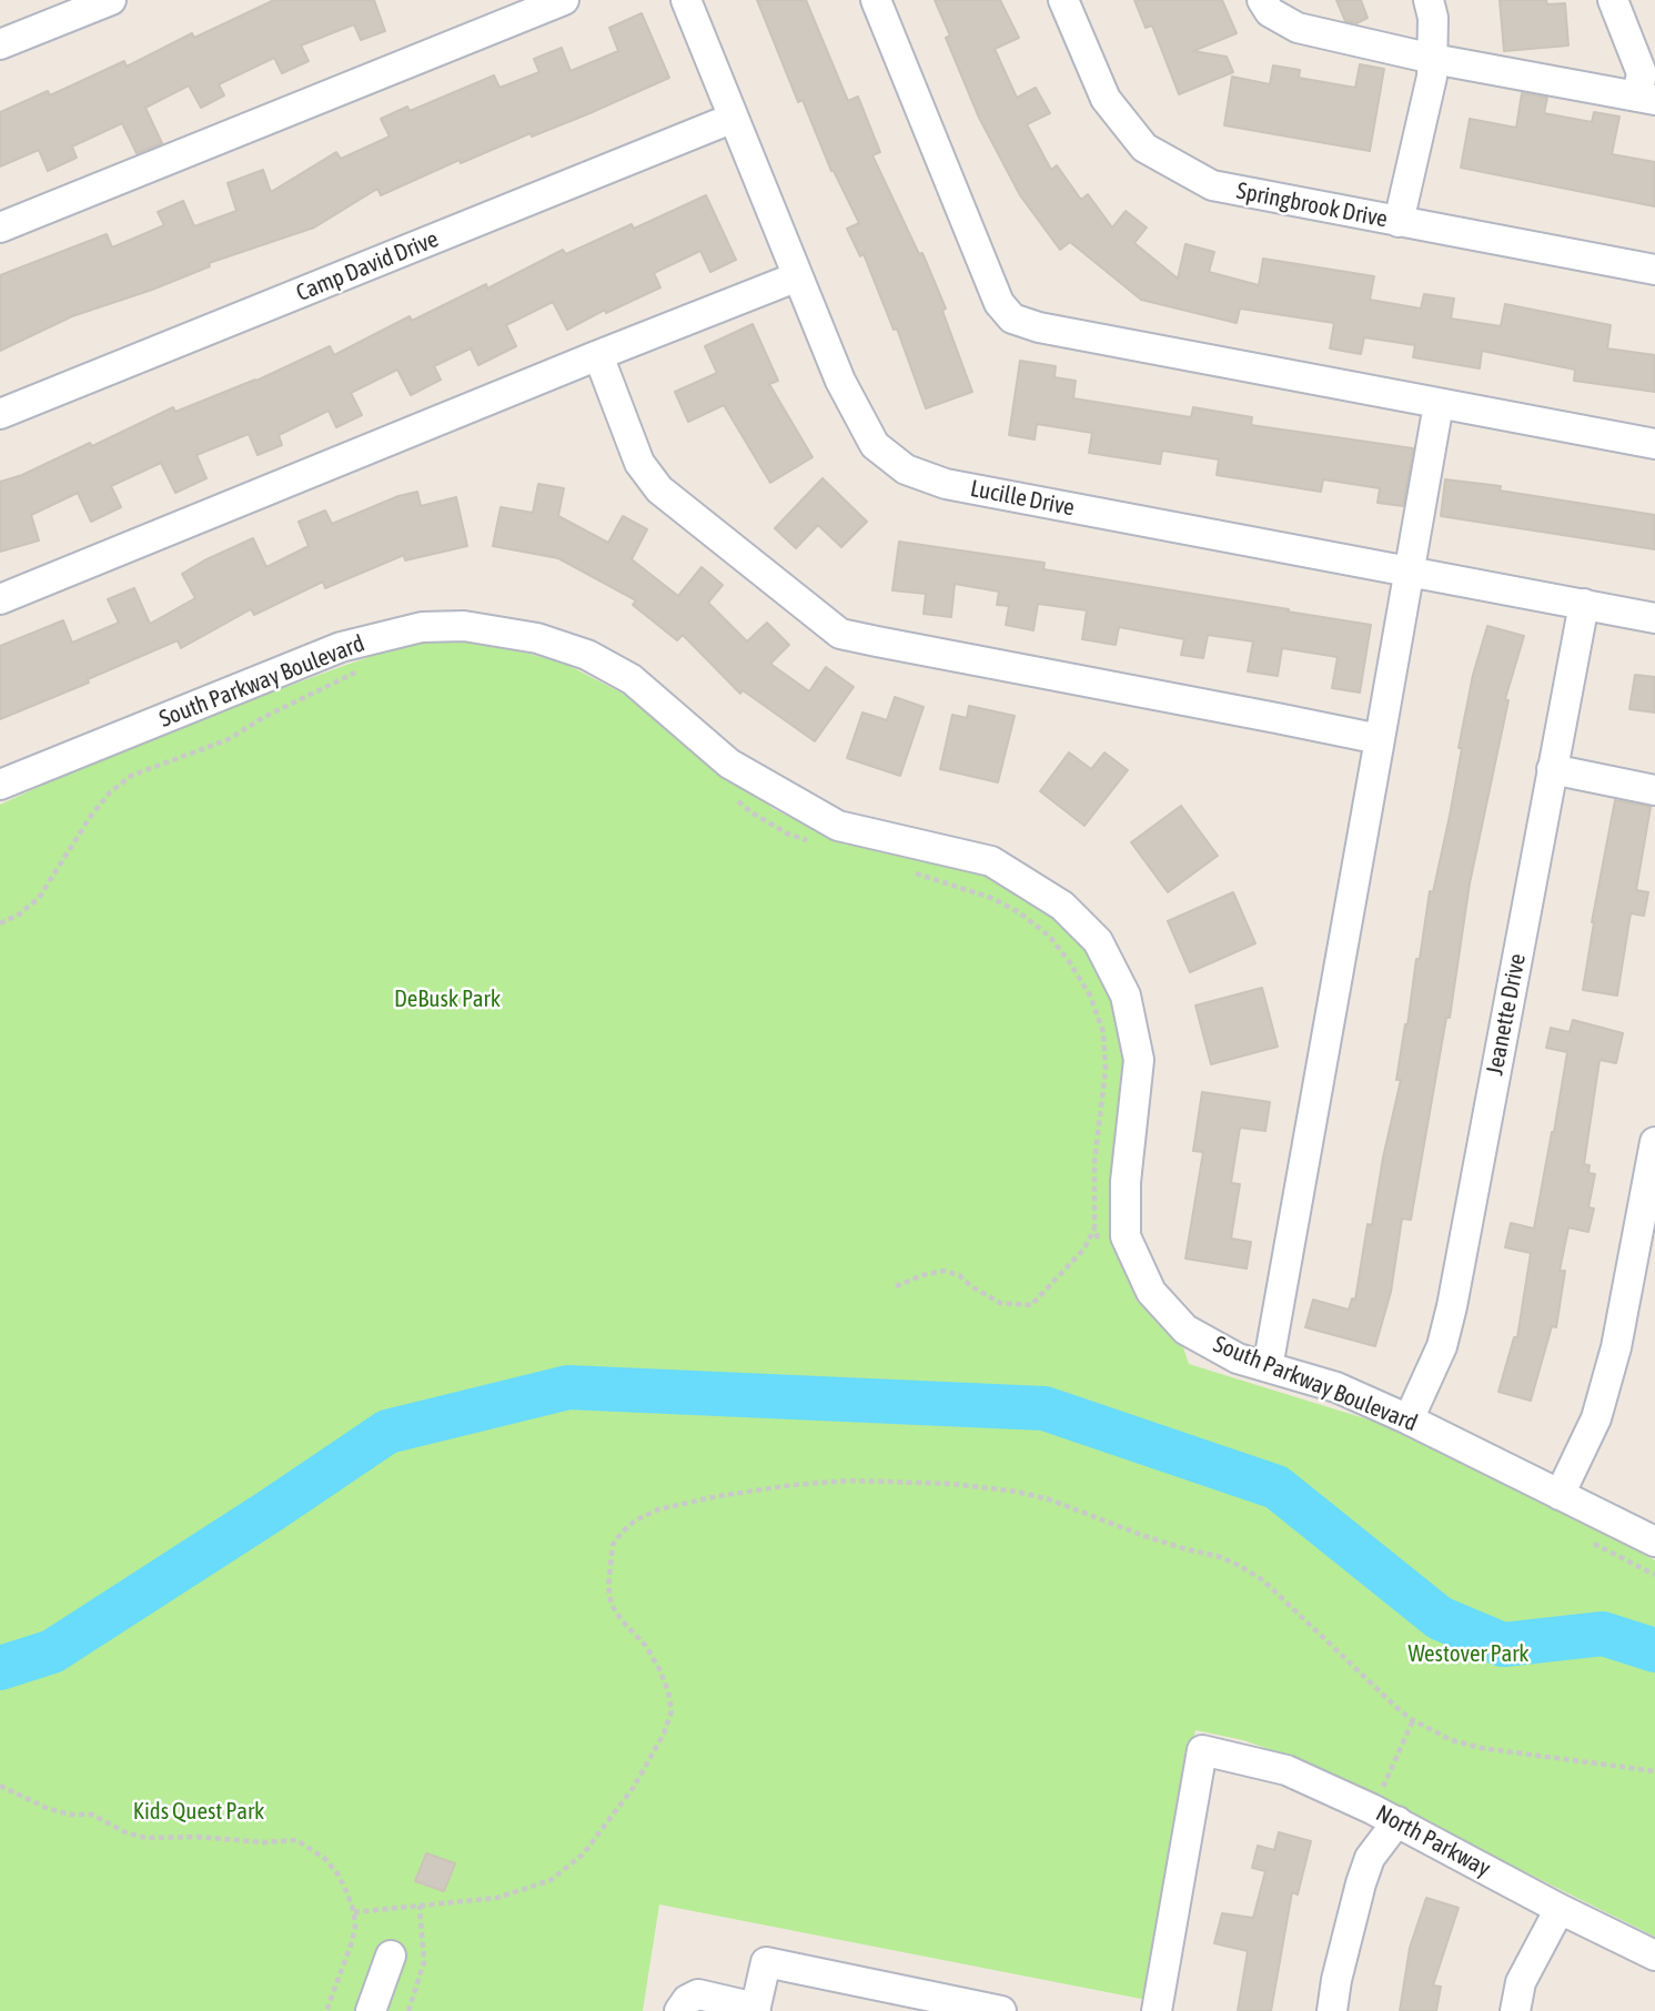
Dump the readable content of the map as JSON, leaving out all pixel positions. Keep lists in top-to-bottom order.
{
  "streets": {
    "street": [
      "Springbrook Drive",
      "Camp David Drive",
      "Lucille Drive",
      "South Parkway Boulevard",
      "Jeanette Drive",
      "North Parkway"
    ]
  },
  "crossings": [
    ["Camp David Drive", "Lucille Drive"],
    ["Lucille Drive", "Jeanette Drive"],
    ["South Parkway Boulevard", "Jeanette Drive"]
  ],
  "parks": ["DeBusk Park", "Westover Park", "Kids Quest Park"]
}
